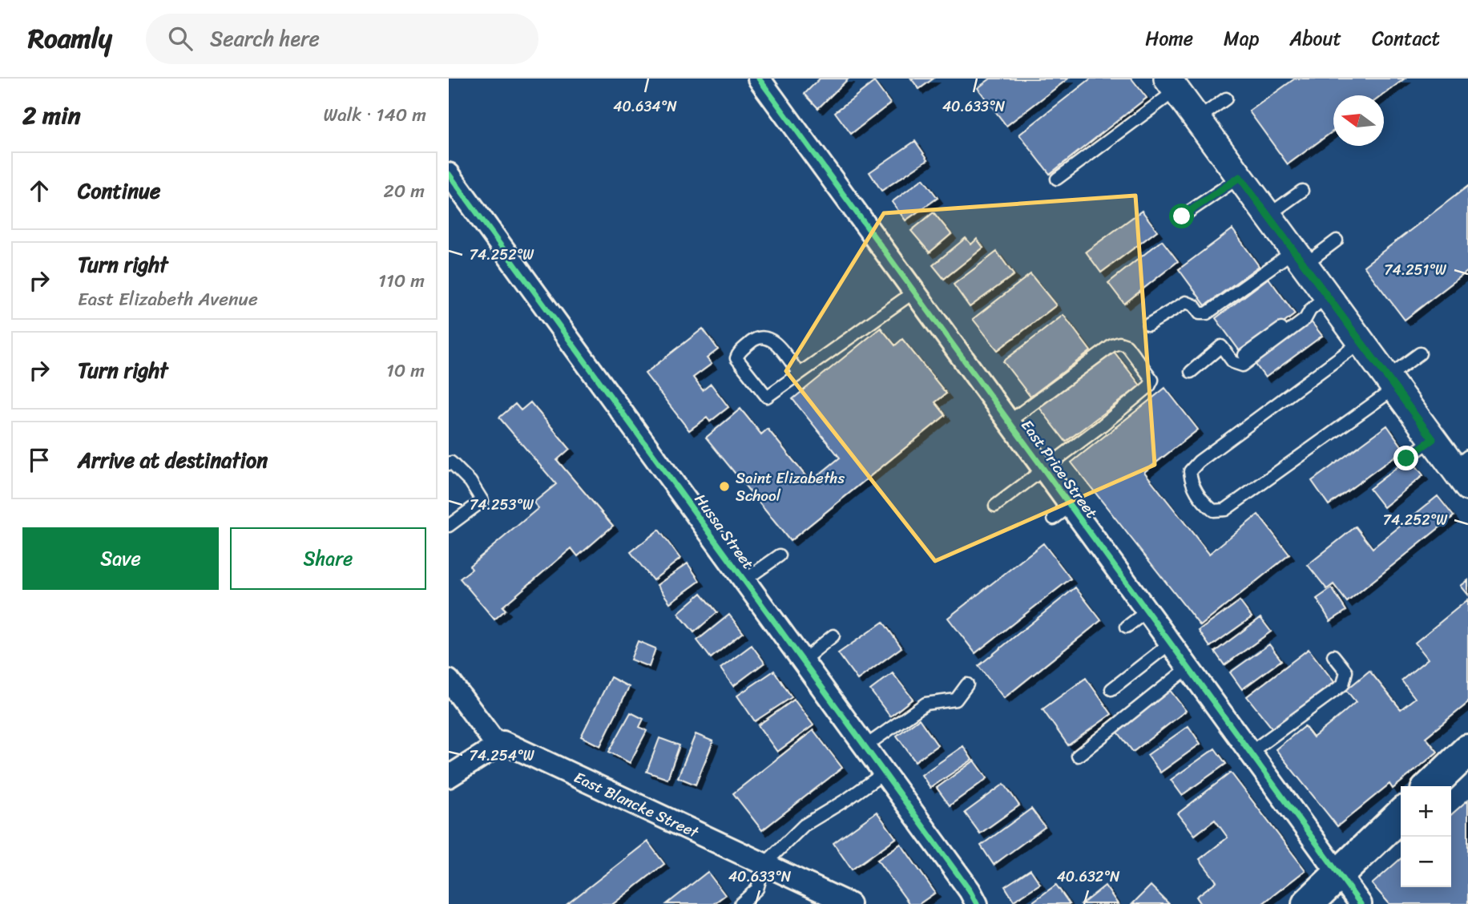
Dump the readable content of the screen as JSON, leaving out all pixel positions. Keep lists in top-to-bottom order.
{
  "streets": {
    "street": ["East Price Street", "Hussa Street", "East Blancke Street"]
  },
  "places": ["Saint Elizabeths School"],
  "north": "left",
  "page": {
    "header": "Roamly",
    "search": "Search here",
    "nav": [
      "Home",
      "Map",
      "About",
      "Contact"
    ],
    "heading": ["2 min", "Walk · 140 m"],
    "list": [
      ["Continue", "20 m"],
      ["Turn right", "East Elizabeth Avenue", "110 m"],
      ["Turn right", "10 m"],
      "Arrive at destination"
    ],
    "buttons": ["Save", "Share"],
    "map_buttons": ["+", "−"]
  },
  "coordinates": [
    "40.633°N",
    "40.634°N",
    "74.252°W",
    "74.251°W",
    "74.253°W",
    "74.254°W",
    "40.632°N"
  ]
}
